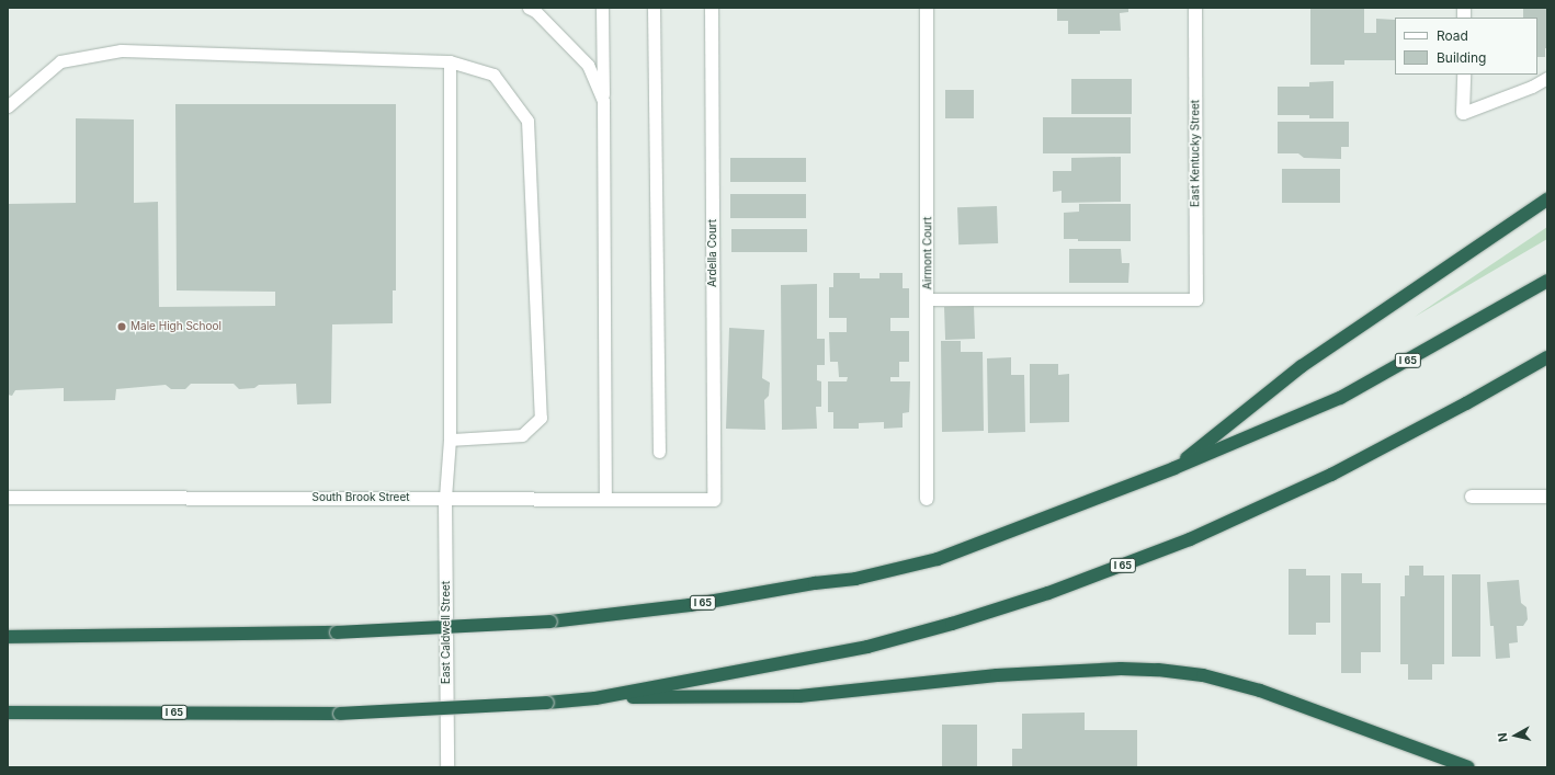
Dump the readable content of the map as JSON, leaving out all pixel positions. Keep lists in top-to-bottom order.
{
  "streets": {
    "highway": ["I 65"],
    "street": [
      "East Kentucky Street",
      "Ardella Court",
      "Airmont Court",
      "South Brook Street",
      "East Caldwell Street"
    ]
  },
  "crossings": [
    ["Ardella Court", "South Brook Street"],
    ["South Brook Street", "East Caldwell Street"]
  ],
  "places": ["Male High School"],
  "legend": ["Road", "Building"],
  "north": "left"
}
